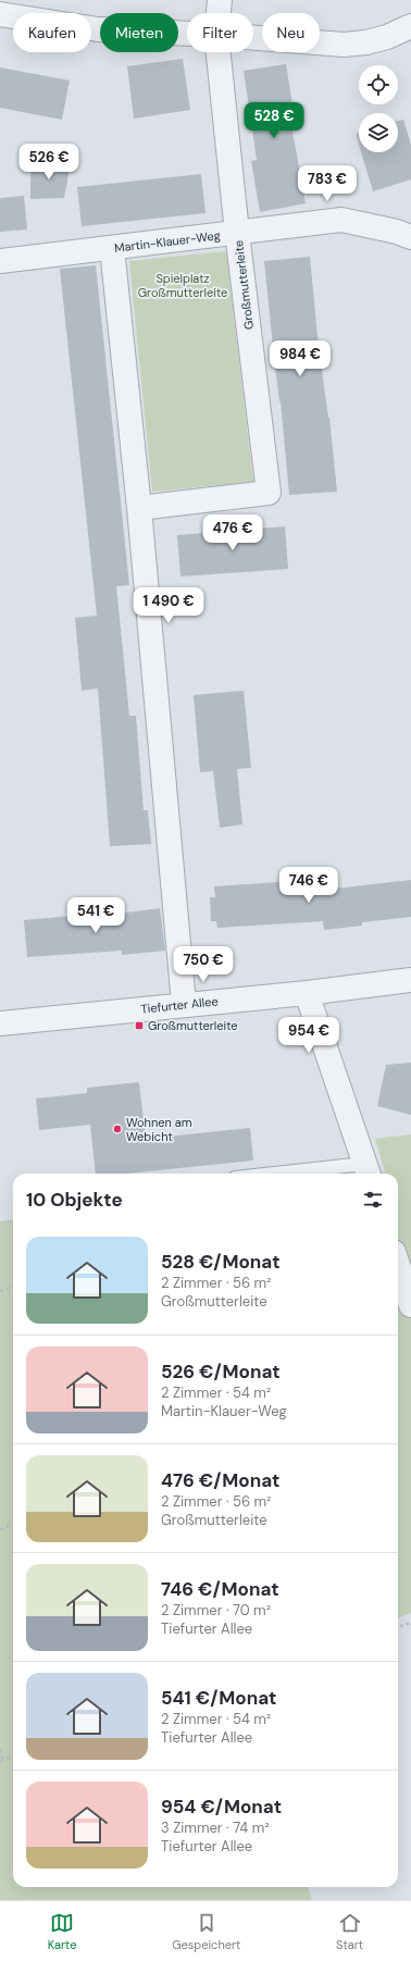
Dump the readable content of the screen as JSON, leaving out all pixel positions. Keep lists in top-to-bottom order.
{
  "streets": {
    "street": ["Martin-Klauer-Weg", "Großmutterleite", "Tiefurter Allee"]
  },
  "crossings": [
    ["Martin-Klauer-Weg", "Großmutterleite"]
  ],
  "parks": ["Spielplatz Großmutterleite"],
  "places": {
    "transit": ["Großmutterleite"],
    "other": ["Wohnen am Webicht"]
  },
  "page": {
    "chip": [
      "Kaufen",
      "Mieten",
      "Filter",
      "Neu"
    ],
    "price": [
      "528 €",
      "526 €",
      "783 €",
      "984 €",
      "476 €",
      "1 490 €",
      "746 €",
      "541 €",
      "750 €",
      "954 €"
    ],
    "heading": "10 Objekte",
    "list": [
      {
        "name": "528 €/Monat",
        "note": "2 Zimmer · 56 m² · Großmutterleite"
      },
      {
        "name": "526 €/Monat",
        "note": "2 Zimmer · 54 m² · Martin-Klauer-Weg"
      },
      {
        "name": "476 €/Monat",
        "note": "2 Zimmer · 56 m² · Großmutterleite"
      },
      {
        "name": "746 €/Monat",
        "note": "2 Zimmer · 70 m² · Tiefurter Allee"
      },
      {
        "name": "541 €/Monat",
        "note": "2 Zimmer · 54 m² · Tiefurter Allee"
      },
      {
        "name": "954 €/Monat",
        "note": "3 Zimmer · 74 m² · Tiefurter Allee"
      }
    ],
    "tabs": ["Karte", "Gespeichert", "Start"]
  }
}
